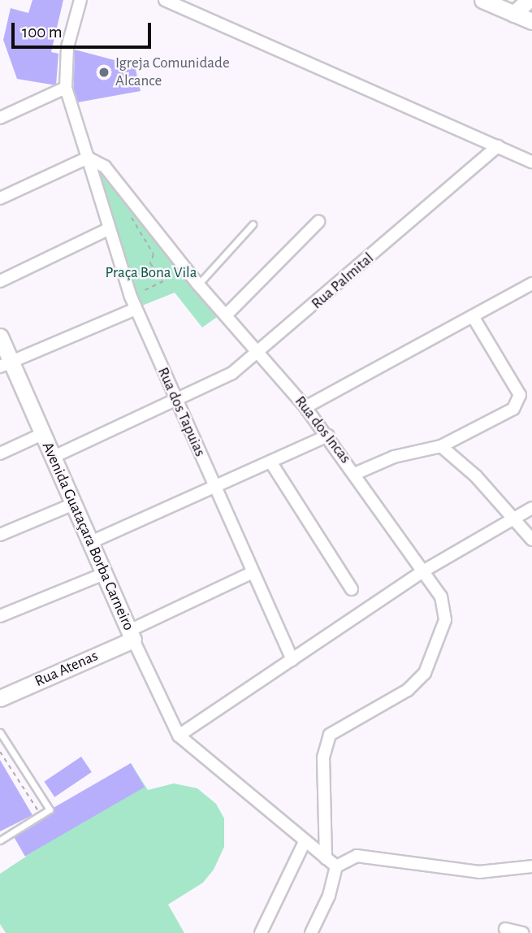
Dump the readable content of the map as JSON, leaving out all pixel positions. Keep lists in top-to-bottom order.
{
  "streets": {
    "street": [
      "Rua Palmital",
      "Rua dos Tapuias",
      "Rua dos Incas",
      "Avenida Guataçara Borba Carneiro",
      "Rua Atenas"
    ]
  },
  "crossings": [
    ["Rua Palmital", "Rua dos Tapuias"],
    ["Rua Palmital", "Rua dos Incas"],
    ["Rua Palmital", "Avenida Guataçara Borba Carneiro"],
    ["Rua dos Tapuias", "Rua dos Incas"],
    ["Avenida Guataçara Borba Carneiro", "Rua Atenas"]
  ],
  "parks": ["Praça Bona Vila"],
  "places": ["Igreja Comunidade Alcance"],
  "scale_bar": "100 m"
}
